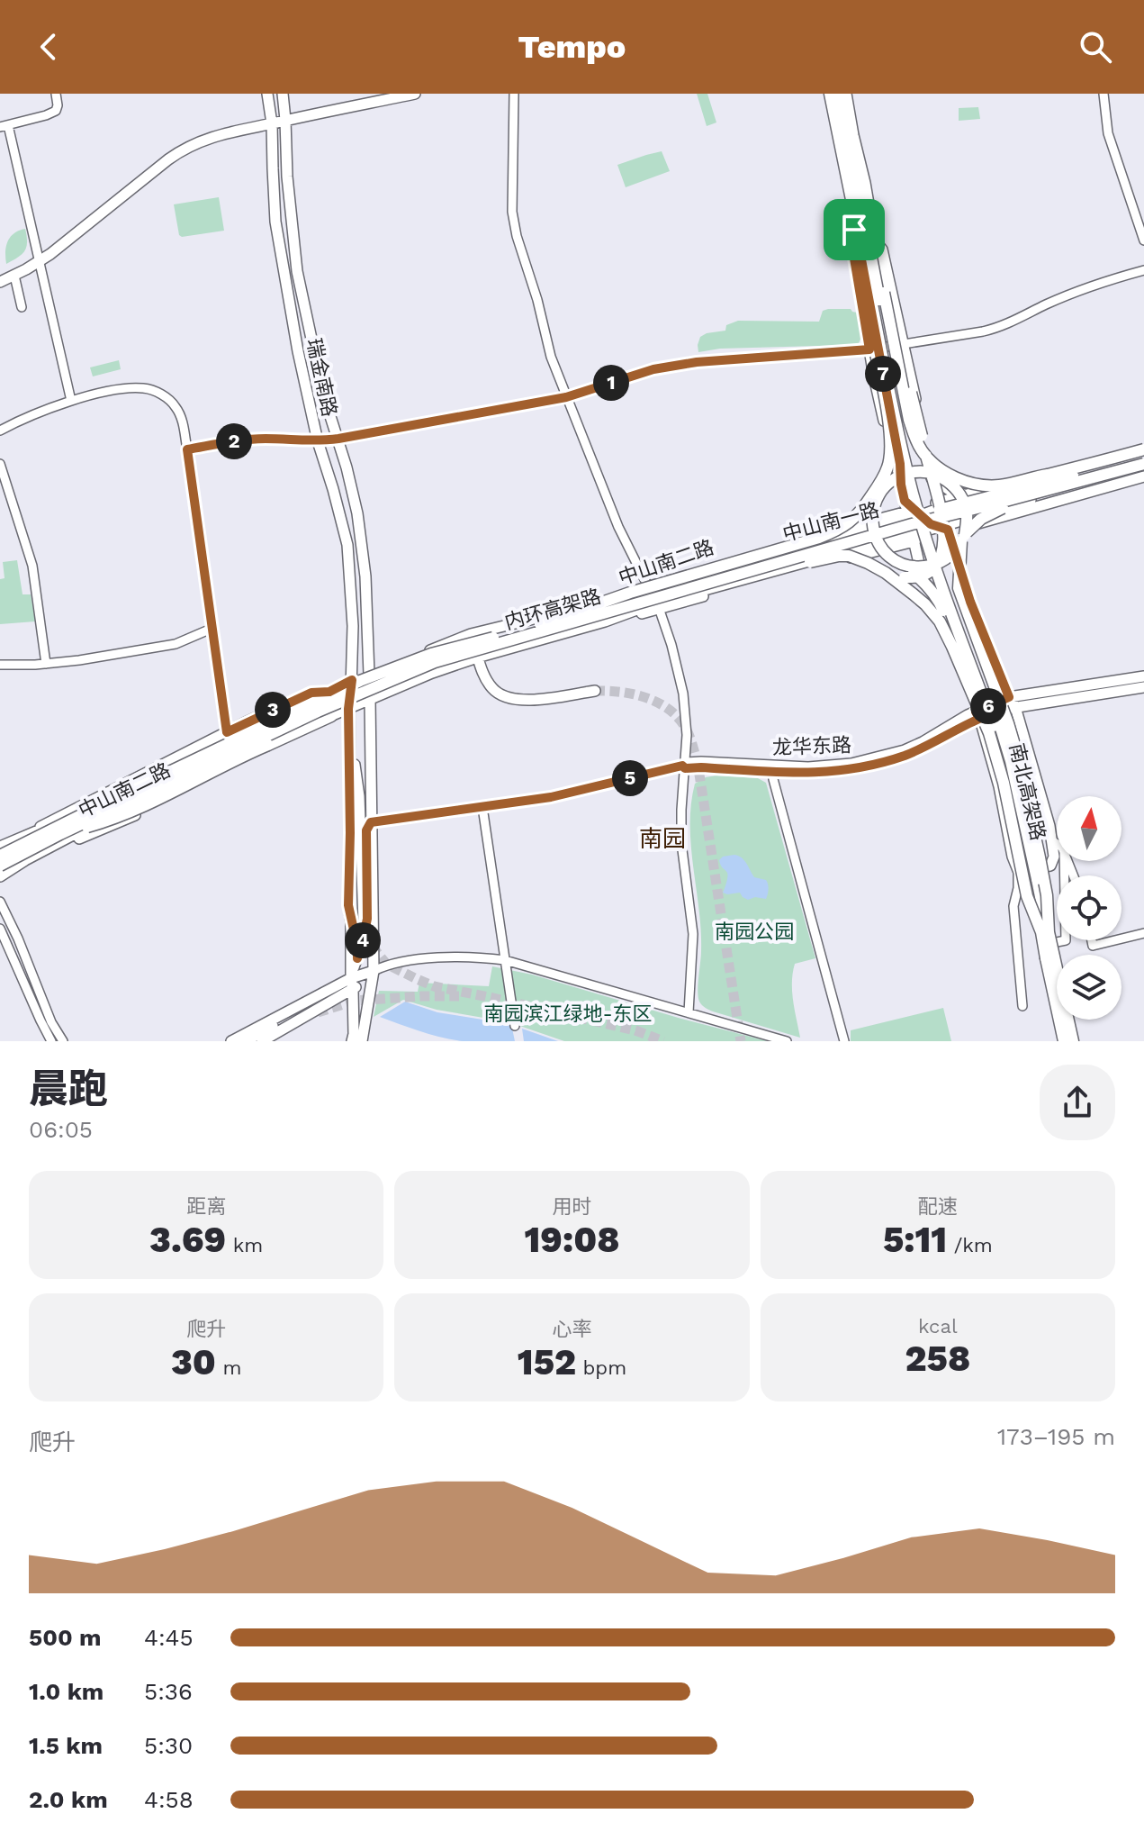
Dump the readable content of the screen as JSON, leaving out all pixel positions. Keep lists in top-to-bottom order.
{
  "streets": {
    "highway": ["内环高架路", "南北高架路"],
    "main road": [
      "瑞金南路",
      "中山南一路",
      "中山南二路",
      "龙华东路"
    ]
  },
  "crossings": [
    ["瑞金南路", "中山南二路"],
    ["瑞金南路", "龙华东路"],
    ["中山南一路", "中山南二路"],
    ["中山南二路", "内环高架路"]
  ],
  "districts": ["南园"],
  "parks": ["南园公园", "南园滨江绿地-东区"],
  "north": "top",
  "page": {
    "header": "Tempo",
    "pins": [
      "7",
      "1",
      "2",
      "6",
      "3",
      "5",
      "4"
    ],
    "heading": ["晨跑", "06:05"],
    "stats": [
      ["距离", "3.69 km"],
      ["用时", "19:08"],
      ["配速", "5:11 /km"],
      ["爬升", "30 m"],
      ["心率", "152 bpm"],
      ["kcal", "258"]
    ],
    "chart": ["爬升", "173–195 m"],
    "list": [
      {
        "name": "500 m",
        "note": "4:45"
      },
      {
        "name": "1.0 km",
        "note": "5:36"
      },
      {
        "name": "1.5 km",
        "note": "5:30"
      },
      {
        "name": "2.0 km",
        "note": "4:58"
      }
    ]
  }
}
